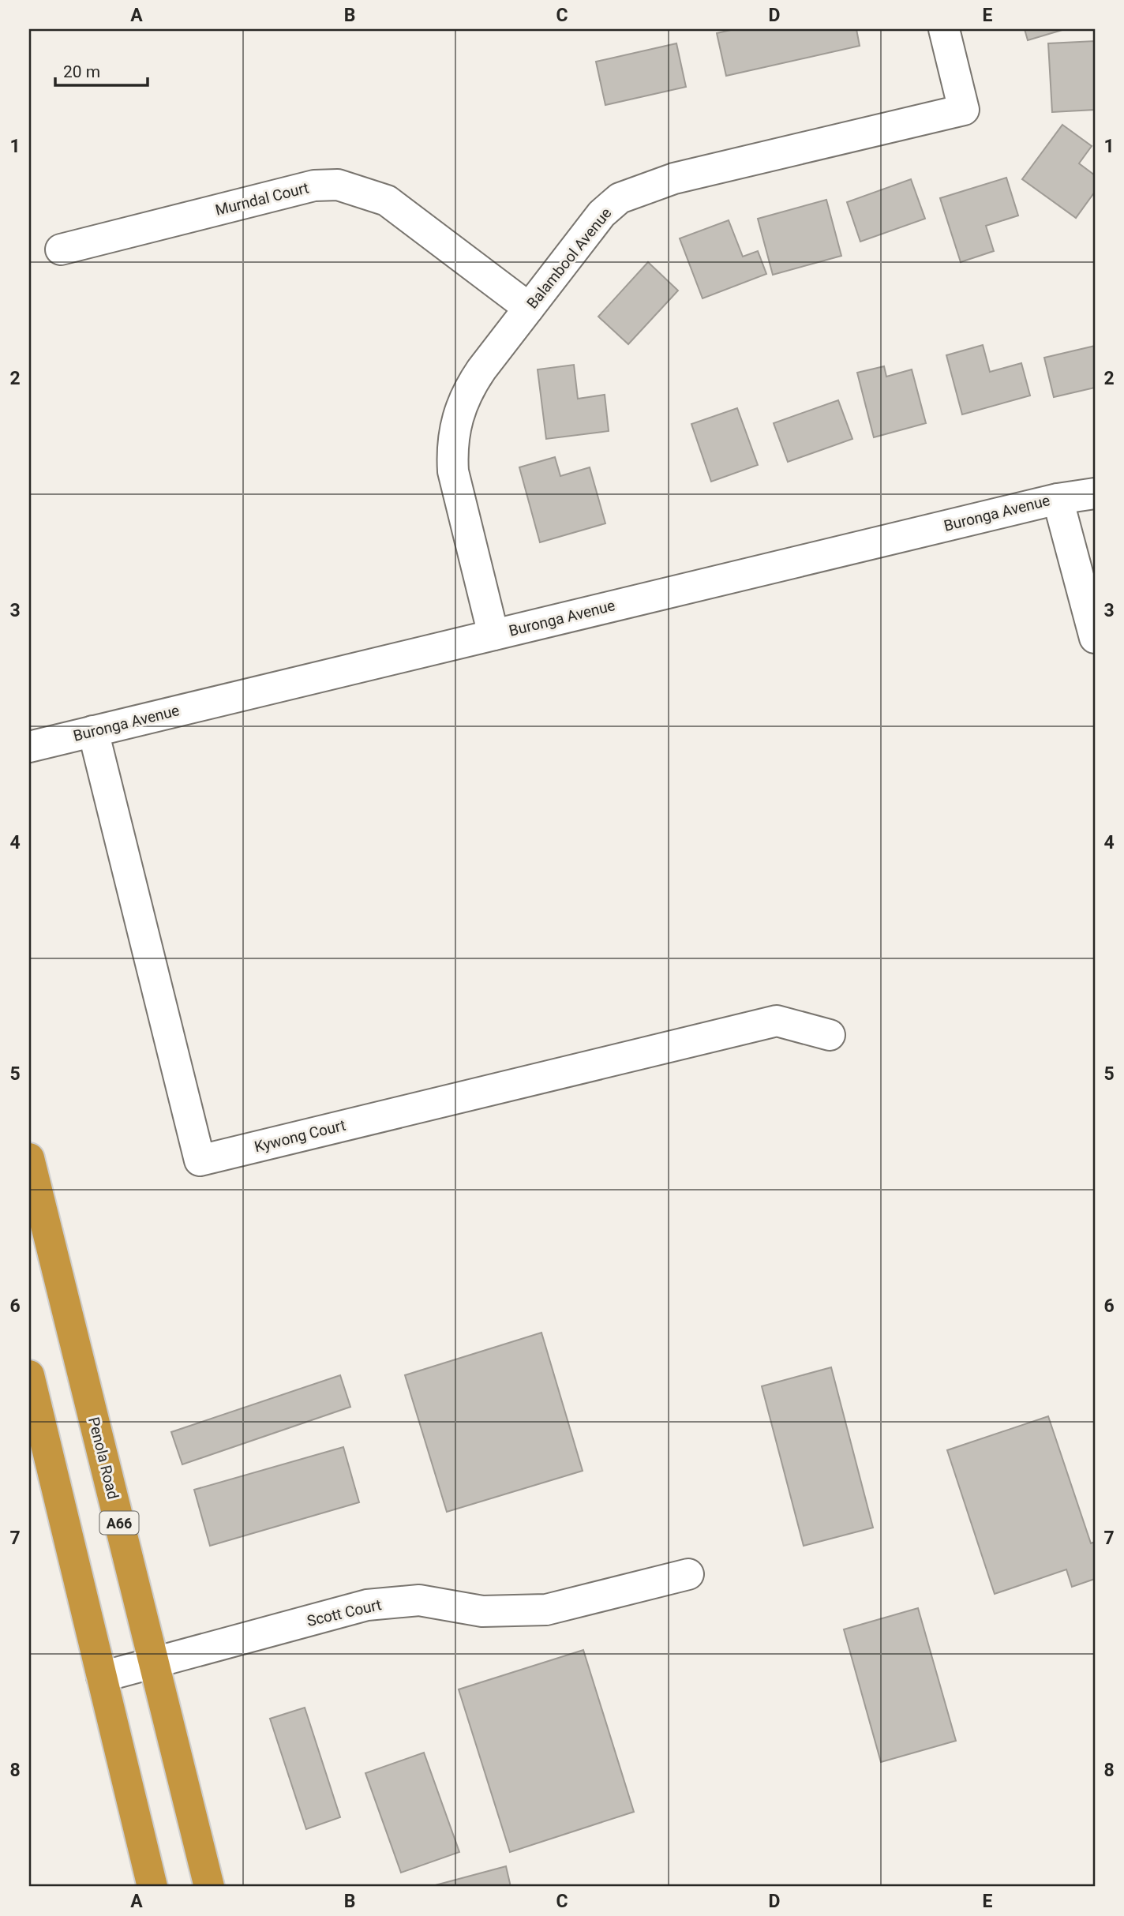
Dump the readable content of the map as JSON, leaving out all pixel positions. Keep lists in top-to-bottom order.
{
  "streets": {
    "highway": ["Penola Road", "A66"],
    "street": [
      "Murndal Court",
      "Balambool Avenue",
      "Buronga Avenue",
      "Kywong Court",
      "Scott Court"
    ]
  },
  "crossings": [
    ["Murndal Court", "Balambool Avenue"],
    ["Balambool Avenue", "Buronga Avenue"],
    ["Buronga Avenue", "Kywong Court"],
    ["Penola Road", "Scott Court"]
  ],
  "scale_bar": "20 m",
  "grid": {
    "columns": [
      "A",
      "B",
      "C",
      "D",
      "E"
    ],
    "rows": [
      "1",
      "2",
      "3",
      "4",
      "5",
      "6",
      "7",
      "8"
    ]
  }
}
